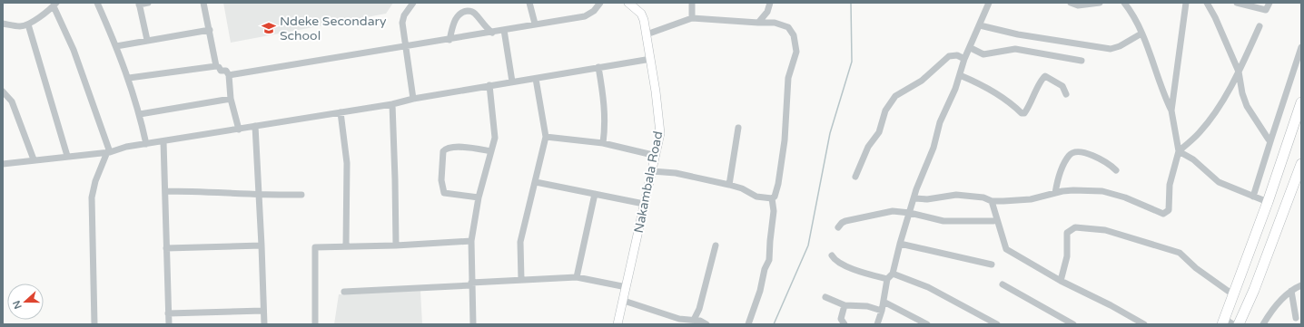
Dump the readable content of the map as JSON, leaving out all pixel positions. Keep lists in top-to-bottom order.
{
  "streets": {
    "main road": ["Nakambala Road"]
  },
  "places": {
    "school or university": ["Ndeke Secondary School"]
  },
  "north": "left"
}
